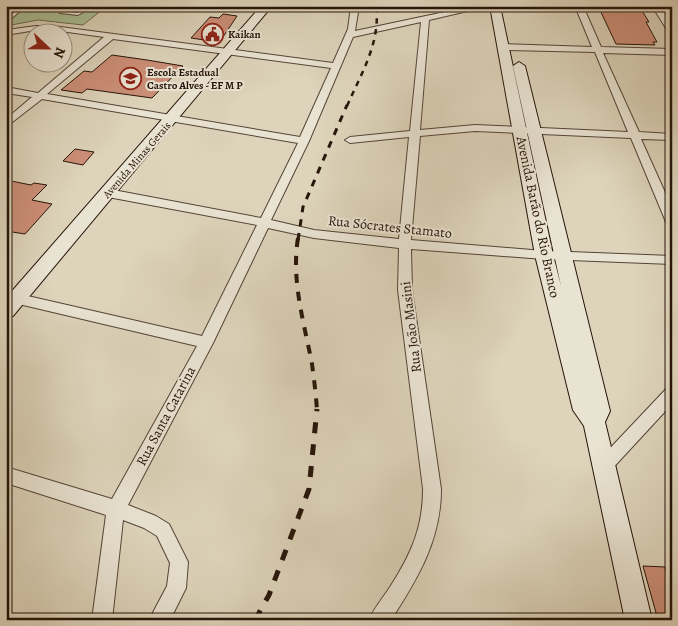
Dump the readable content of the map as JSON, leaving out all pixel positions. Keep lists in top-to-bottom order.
{
  "streets": {
    "street": [
      "Avenida Minas Gerais",
      "Avenida Barão do Rio Branco",
      "Rua Sócrates Stamato",
      "Rua João Masini",
      "Rua Santa Catarina"
    ]
  },
  "crossings": [
    ["Avenida Minas Gerais", "Rua Sócrates Stamato"],
    ["Avenida Barão do Rio Branco", "Rua Sócrates Stamato"],
    ["Rua Sócrates Stamato", "Rua João Masini"],
    ["Rua Sócrates Stamato", "Rua Santa Catarina"]
  ],
  "places": {
    "public building": ["Kaikan"],
    "school or university": ["Escola Estadual Castro Alves - EF M P"]
  },
  "north": "right"
}
